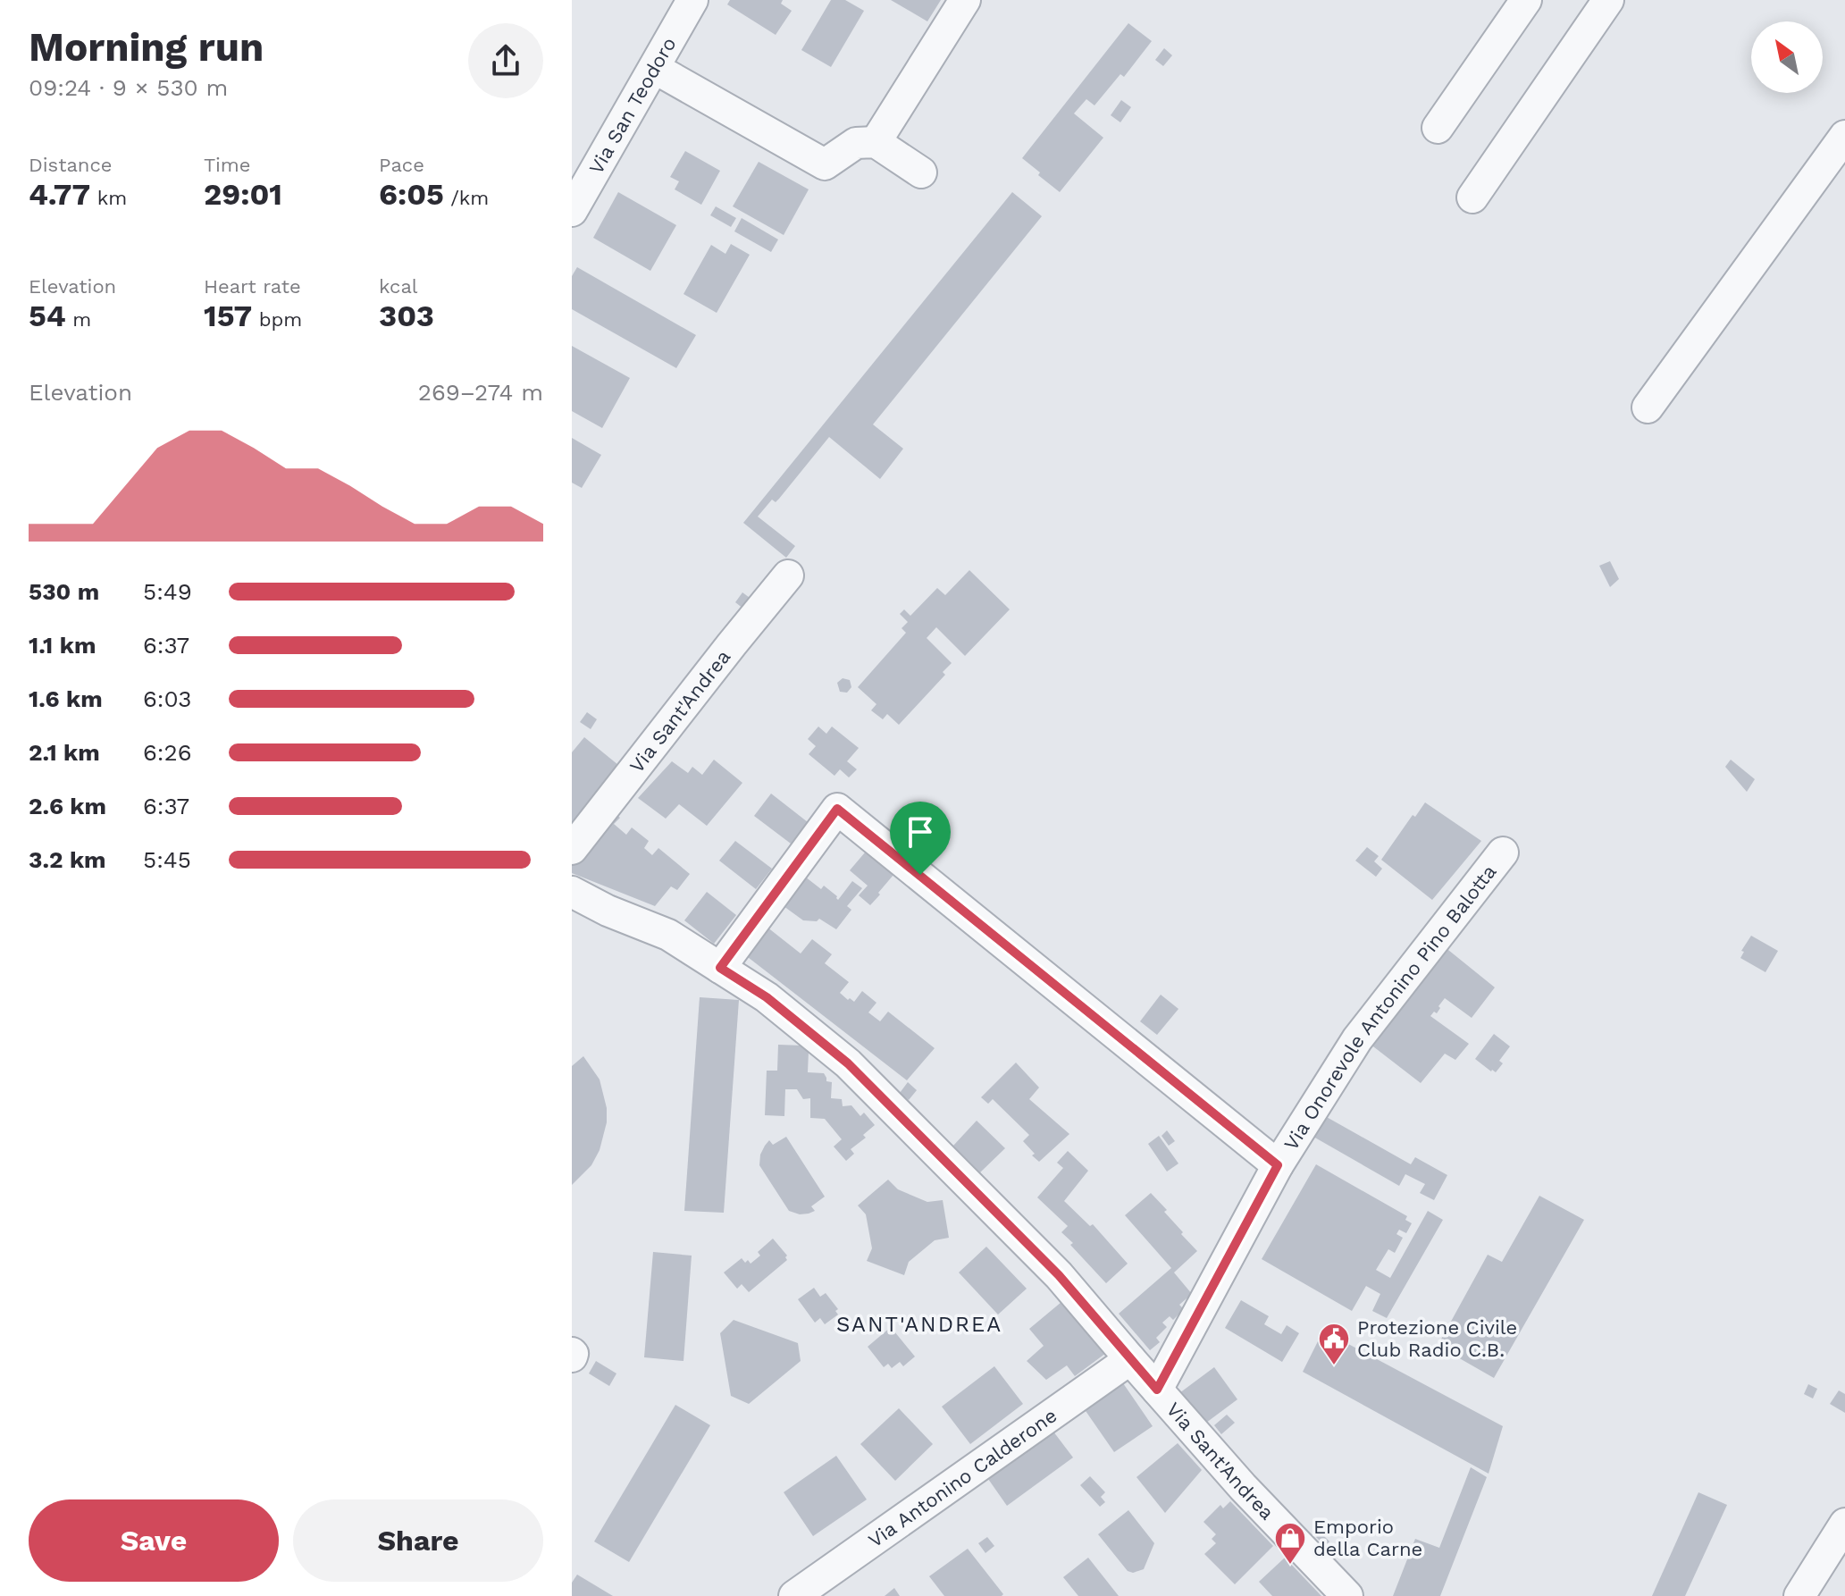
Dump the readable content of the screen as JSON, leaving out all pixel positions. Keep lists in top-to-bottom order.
{
  "streets": {
    "street": [
      "Via San Teodoro",
      "Via Sant'Andrea",
      "Via Onorevole Antonino Pino Balotta",
      "Via Antonino Calderone"
    ]
  },
  "crossings": [
    ["Via Sant'Andrea", "Via Onorevole Antonino Pino Balotta"],
    ["Via Sant'Andrea", "Via Antonino Calderone"]
  ],
  "districts": ["SANT'ANDREA"],
  "places": {
    "public building": ["Protezione Civile Club Radio C.B."],
    "shop": ["Emporio della Carne"]
  },
  "north": "top left",
  "page": {
    "heading": ["Morning run", "09:24 · 9 × 530 m"],
    "stats": [
      ["Distance", "4.77 km"],
      ["Time", "29:01"],
      ["Pace", "6:05 /km"],
      ["Elevation", "54 m"],
      ["Heart rate", "157 bpm"],
      ["kcal", "303"]
    ],
    "chart": ["Elevation", "269–274 m"],
    "list": [
      {
        "name": "530 m",
        "note": "5:49"
      },
      {
        "name": "1.1 km",
        "note": "6:37"
      },
      {
        "name": "1.6 km",
        "note": "6:03"
      },
      {
        "name": "2.1 km",
        "note": "6:26"
      },
      {
        "name": "2.6 km",
        "note": "6:37"
      },
      {
        "name": "3.2 km",
        "note": "5:45"
      }
    ],
    "buttons": ["Save", "Share"]
  }
}
